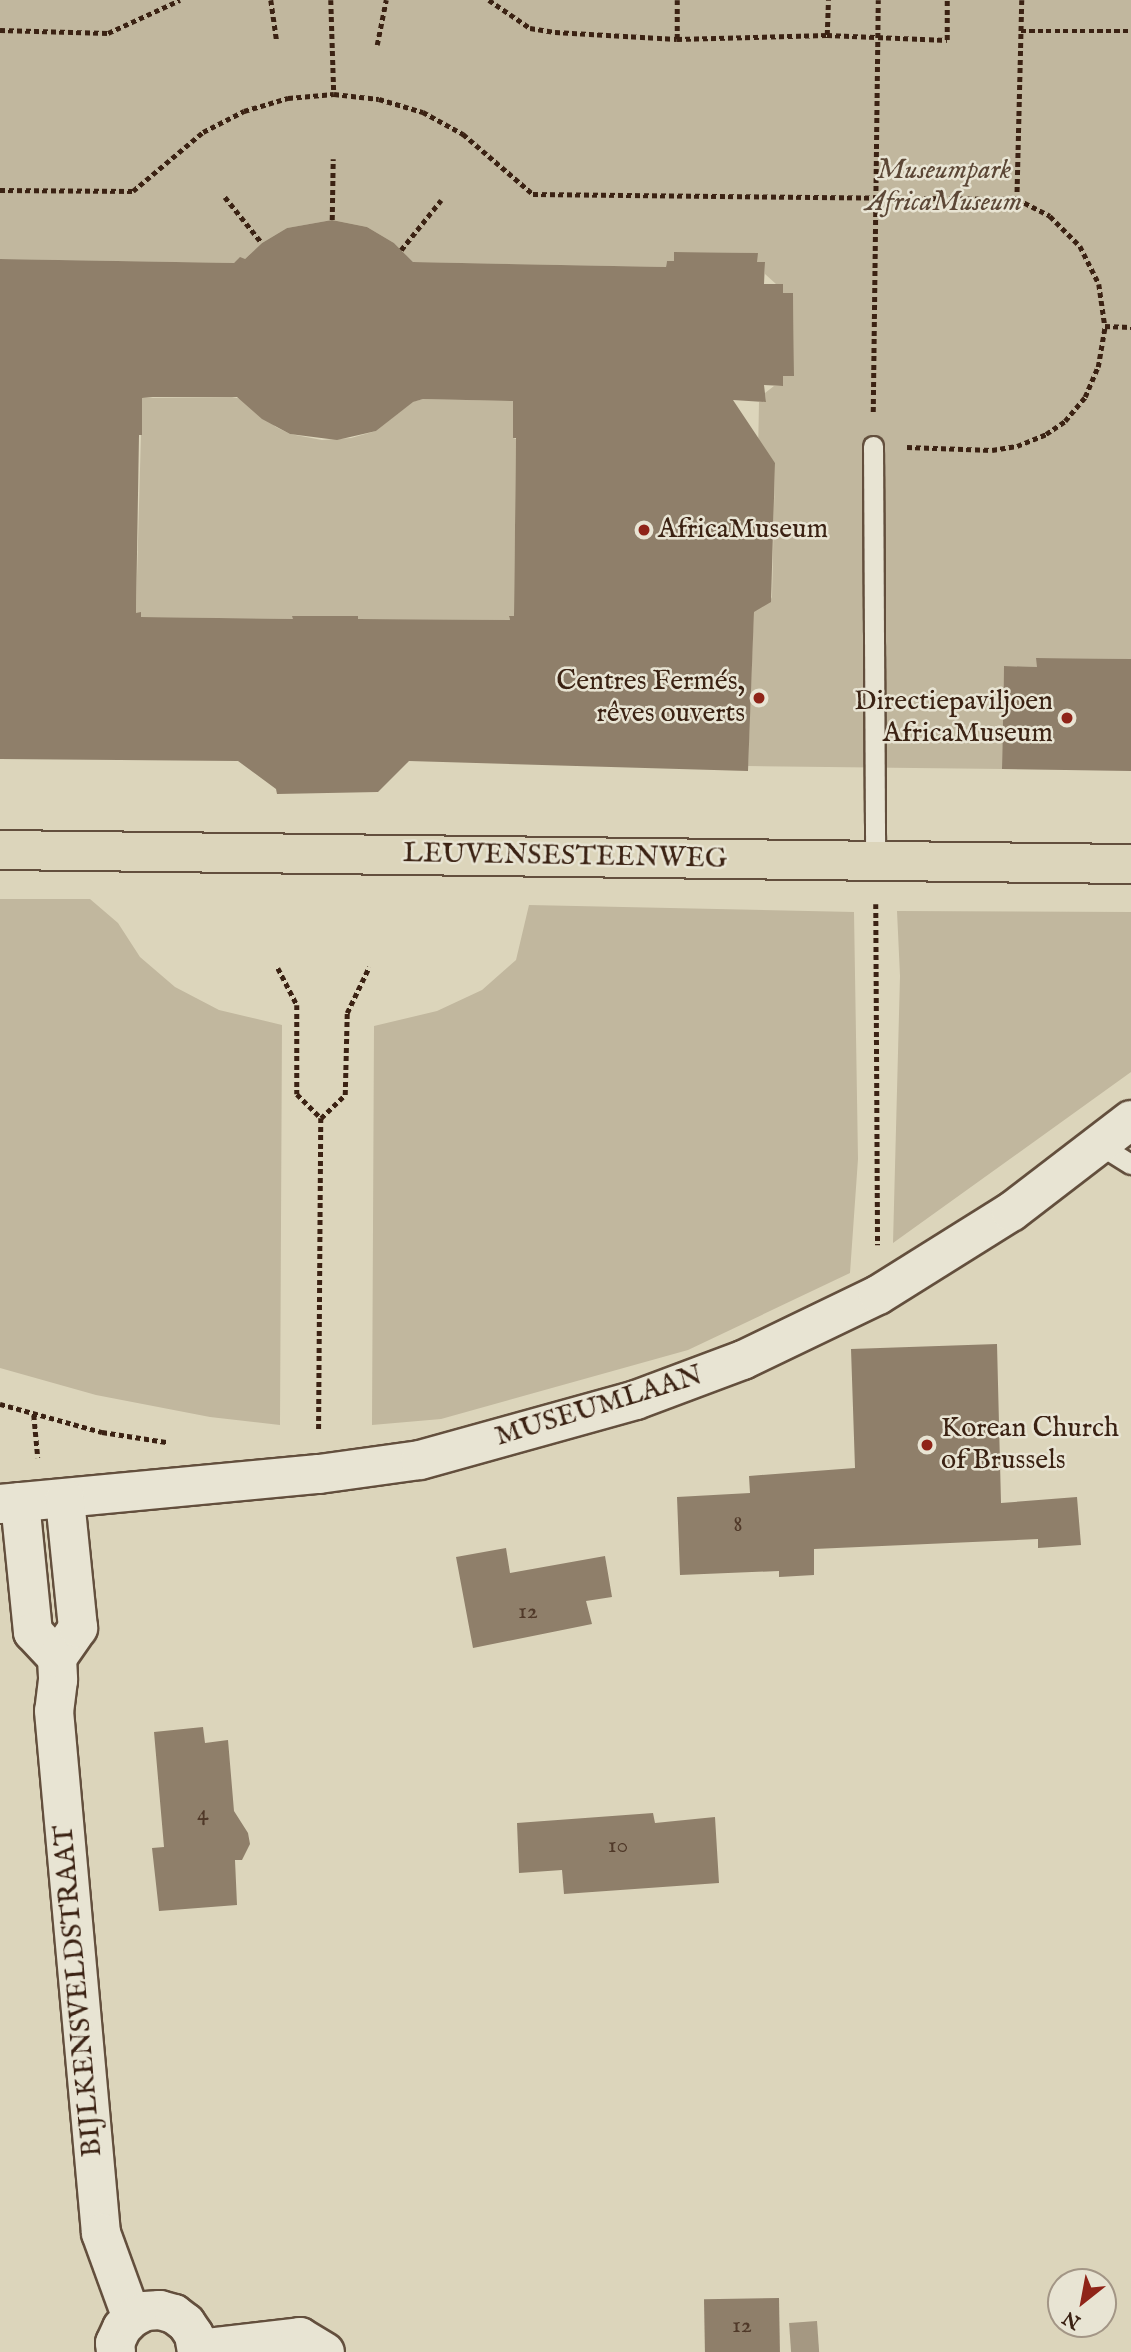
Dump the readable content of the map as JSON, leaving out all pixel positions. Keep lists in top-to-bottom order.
{
  "streets": {
    "main road": ["LEUVENSESTEENWEG"],
    "street": ["MUSEUMLAAN", "BIJLKENSVELDSTRAAT"]
  },
  "parks": ["Museumpark AfricaMuseum"],
  "places": [
    "AfricaMuseum",
    "Centres Fermés, rêves ouverts",
    "Directiepaviljoen AfricaMuseum",
    "Korean Church of Brussels"
  ],
  "house_numbers": [
    "8",
    "12",
    "4",
    "10",
    "12"
  ],
  "north": "bottom left"
}
